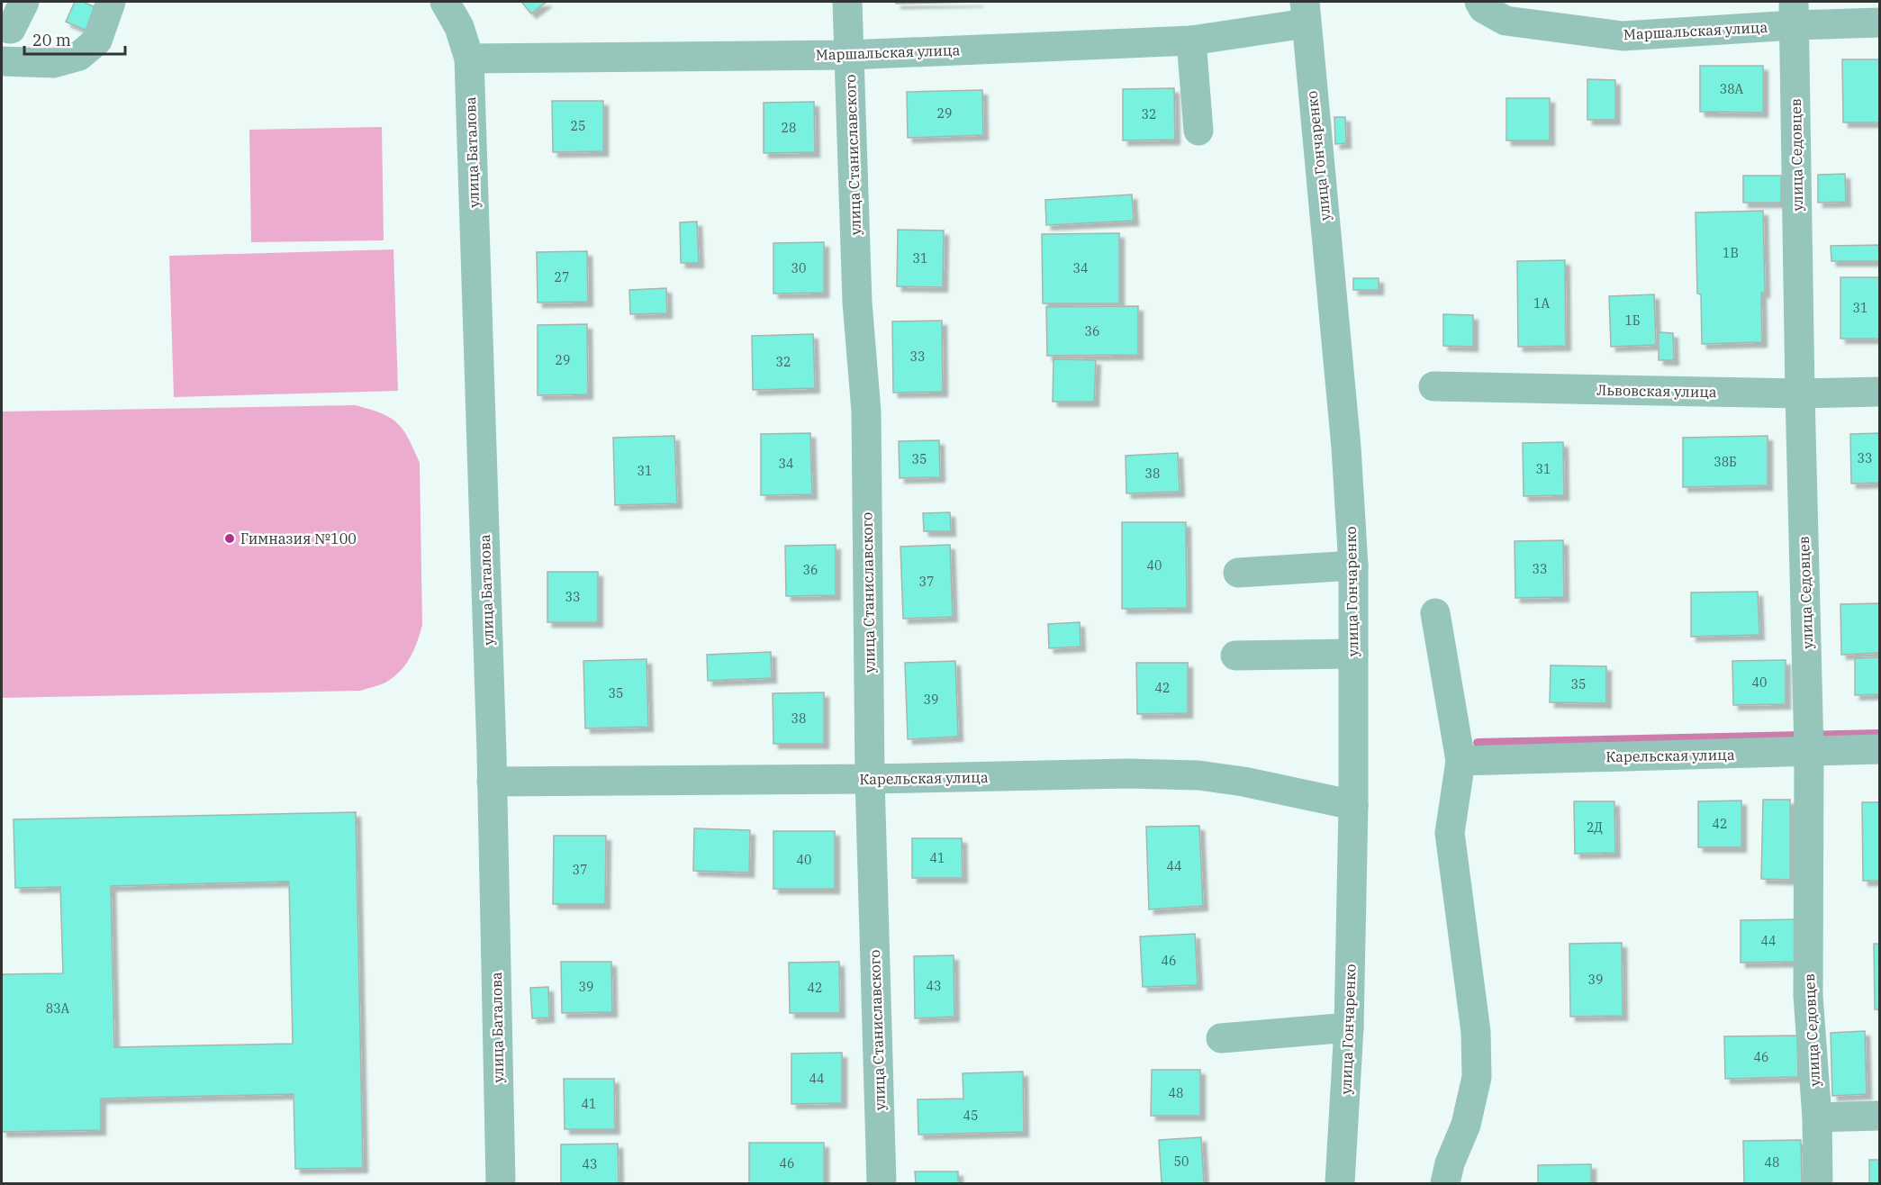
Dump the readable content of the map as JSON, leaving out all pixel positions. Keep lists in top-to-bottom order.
{
  "streets": {
    "street": [
      "Маршальская улица",
      "улица Баталова",
      "улица Станиславского",
      "улица Седовцев",
      "улица Гончаренко",
      "Львовская улица",
      "Карельская улица"
    ]
  },
  "crossings": [
    ["Маршальская улица", "улица Баталова"],
    ["Маршальская улица", "улица Станиславского"],
    ["Маршальская улица", "улица Седовцев"],
    ["Маршальская улица", "улица Гончаренко"],
    ["улица Баталова", "Карельская улица"],
    ["улица Станиславского", "Карельская улица"],
    ["улица Седовцев", "Львовская улица"],
    ["улица Седовцев", "Карельская улица"],
    ["улица Гончаренко", "Карельская улица"]
  ],
  "places": ["Гимназия №100"],
  "house_numbers": [
    "38А",
    "29",
    "32",
    "25",
    "28",
    "1В",
    "31",
    "30",
    "34",
    "27",
    "1А",
    "31",
    "1Б",
    "36",
    "33",
    "29",
    "32",
    "33",
    "35",
    "38Б",
    "34",
    "31",
    "31",
    "38",
    "40",
    "33",
    "36",
    "37",
    "33",
    "40",
    "35",
    "42",
    "35",
    "39",
    "38",
    "42",
    "2Д",
    "41",
    "40",
    "44",
    "37",
    "44",
    "46",
    "39",
    "43",
    "39",
    "42",
    "83А",
    "46",
    "44",
    "48",
    "41",
    "45",
    "50",
    "48",
    "46",
    "43"
  ],
  "scale_bar": "20 m"
}
